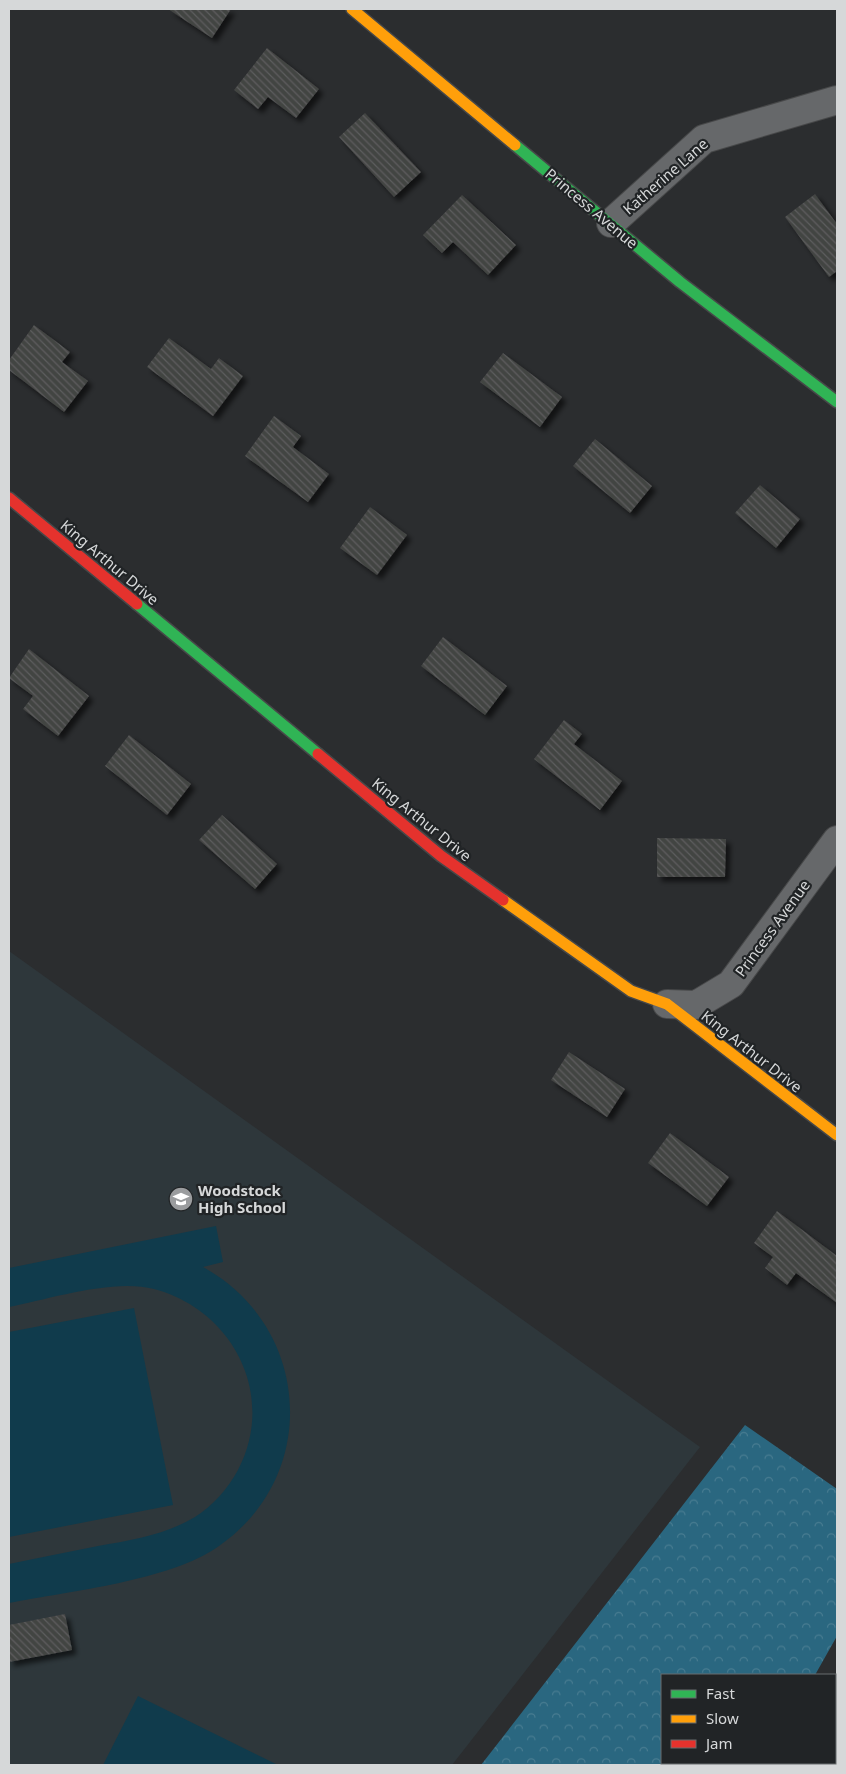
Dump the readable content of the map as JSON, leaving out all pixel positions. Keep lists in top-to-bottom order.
{
  "streets": {
    "street": ["Katherine Lane", "Princess Avenue", "King Arthur Drive"]
  },
  "crossings": [
    ["Katherine Lane", "Princess Avenue"],
    ["Princess Avenue", "King Arthur Drive"]
  ],
  "places": {
    "school or university": ["Woodstock High School"]
  },
  "legend": ["Fast", "Slow", "Jam"]
}
